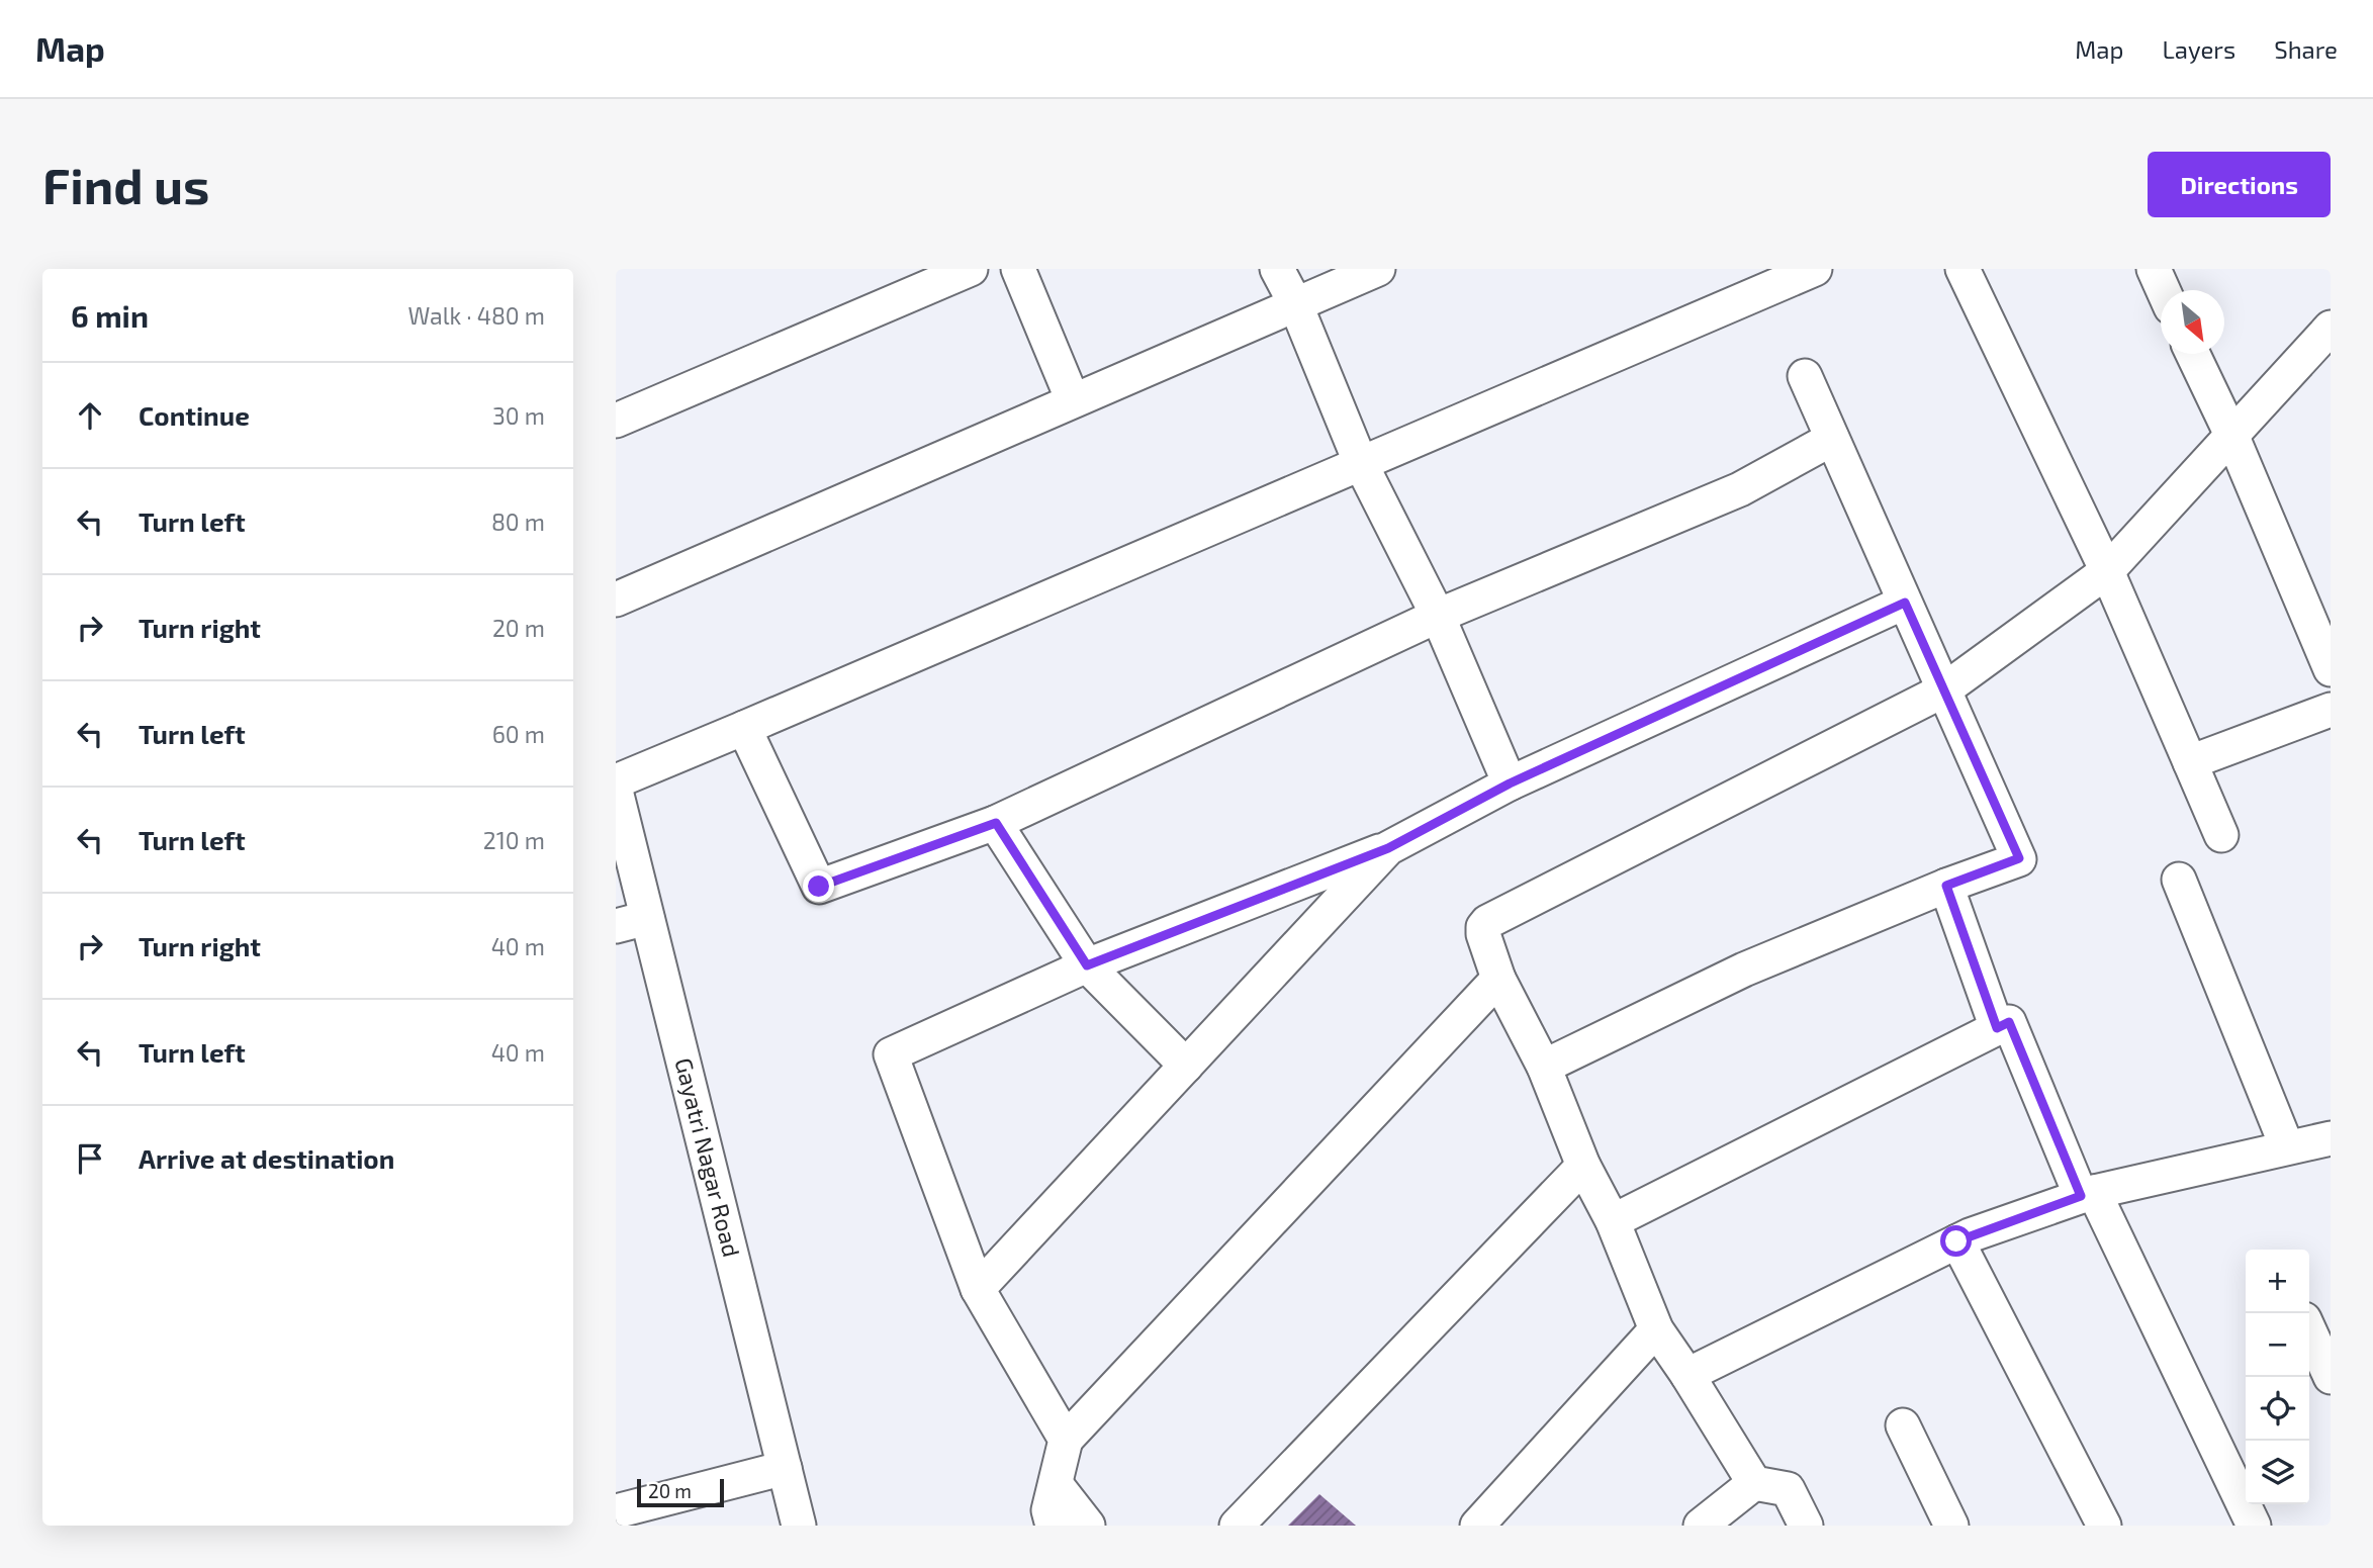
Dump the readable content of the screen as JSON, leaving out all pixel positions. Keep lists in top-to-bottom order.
{
  "streets": {
    "street": ["Gayatri Nagar Road"]
  },
  "scale_bar": "20 m",
  "north": "bottom right",
  "page": {
    "header": "Map",
    "nav": ["Map", "Layers", "Share"],
    "buttons": "Directions",
    "title": "Find us",
    "heading": ["6 min", "Walk · 480 m"],
    "list": [
      ["Continue", "30 m"],
      ["Turn left", "80 m"],
      ["Turn right", "20 m"],
      ["Turn left", "60 m"],
      ["Turn left", "210 m"],
      ["Turn right", "40 m"],
      ["Turn left", "40 m"],
      "Arrive at destination"
    ],
    "map_buttons": ["+", "−"],
    "scale": "20 m"
  }
}
